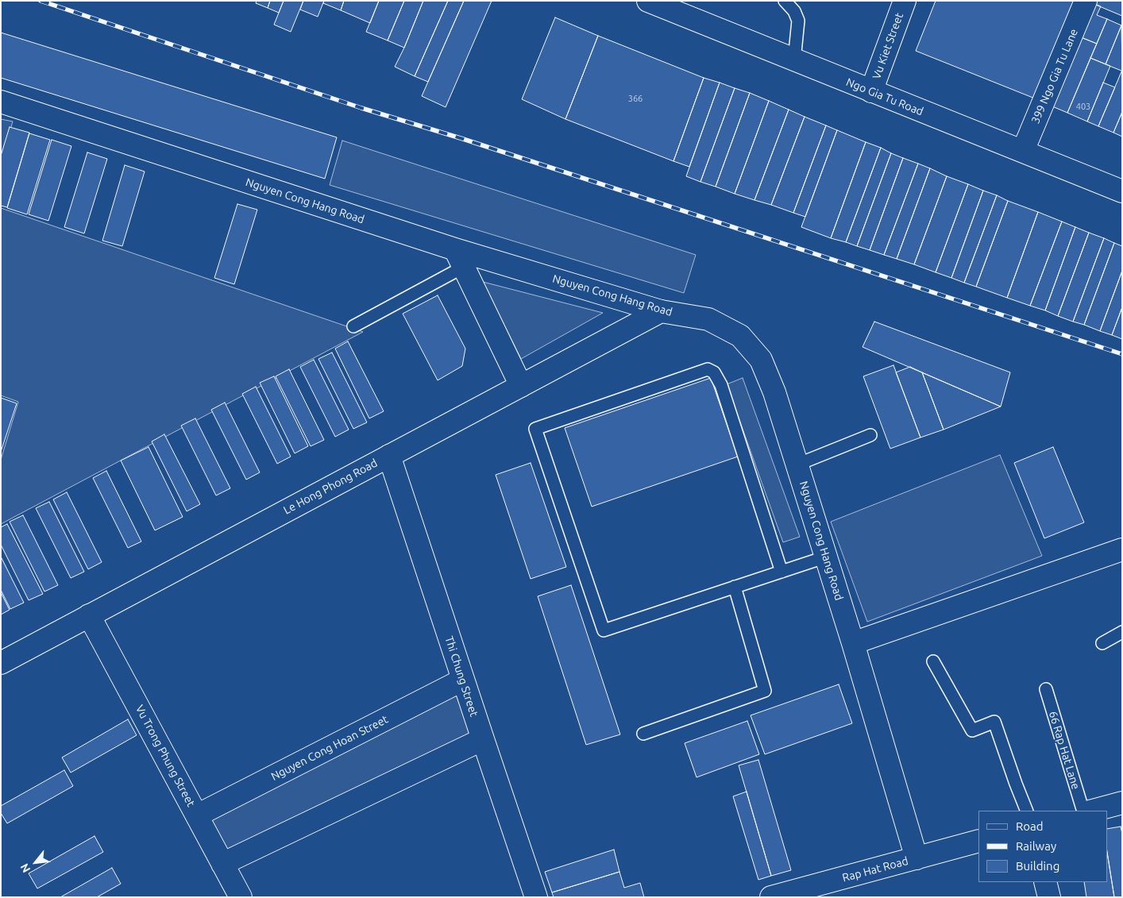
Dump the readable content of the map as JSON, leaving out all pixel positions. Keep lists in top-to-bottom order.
{
  "streets": {
    "street": [
      "Vu Kiet Street",
      "399 Ngo Gia Tu Lane",
      "Ngo Gia Tu Road",
      "Nguyen Cong Hang Road",
      "Le Hong Phong Road",
      "Thi Chung Street",
      "Nguyen Cong Hoan Street",
      "Vu Trong Phung Street",
      "Rap Hat Road"
    ],
    "lane": ["66 Rap Hat Lane"]
  },
  "crossings": [
    ["Vu Kiet Street", "Ngo Gia Tu Road"],
    ["399 Ngo Gia Tu Lane", "Ngo Gia Tu Road"],
    ["Nguyen Cong Hang Road", "Le Hong Phong Road"],
    ["Nguyen Cong Hang Road", "Rap Hat Road"],
    ["Le Hong Phong Road", "Thi Chung Street"],
    ["Le Hong Phong Road", "Vu Trong Phung Street"],
    ["Thi Chung Street", "Nguyen Cong Hoan Street"],
    ["Nguyen Cong Hoan Street", "Vu Trong Phung Street"]
  ],
  "house_numbers": ["366", "403"],
  "legend": ["Road", "Railway", "Building"],
  "north": "bottom left"
}
